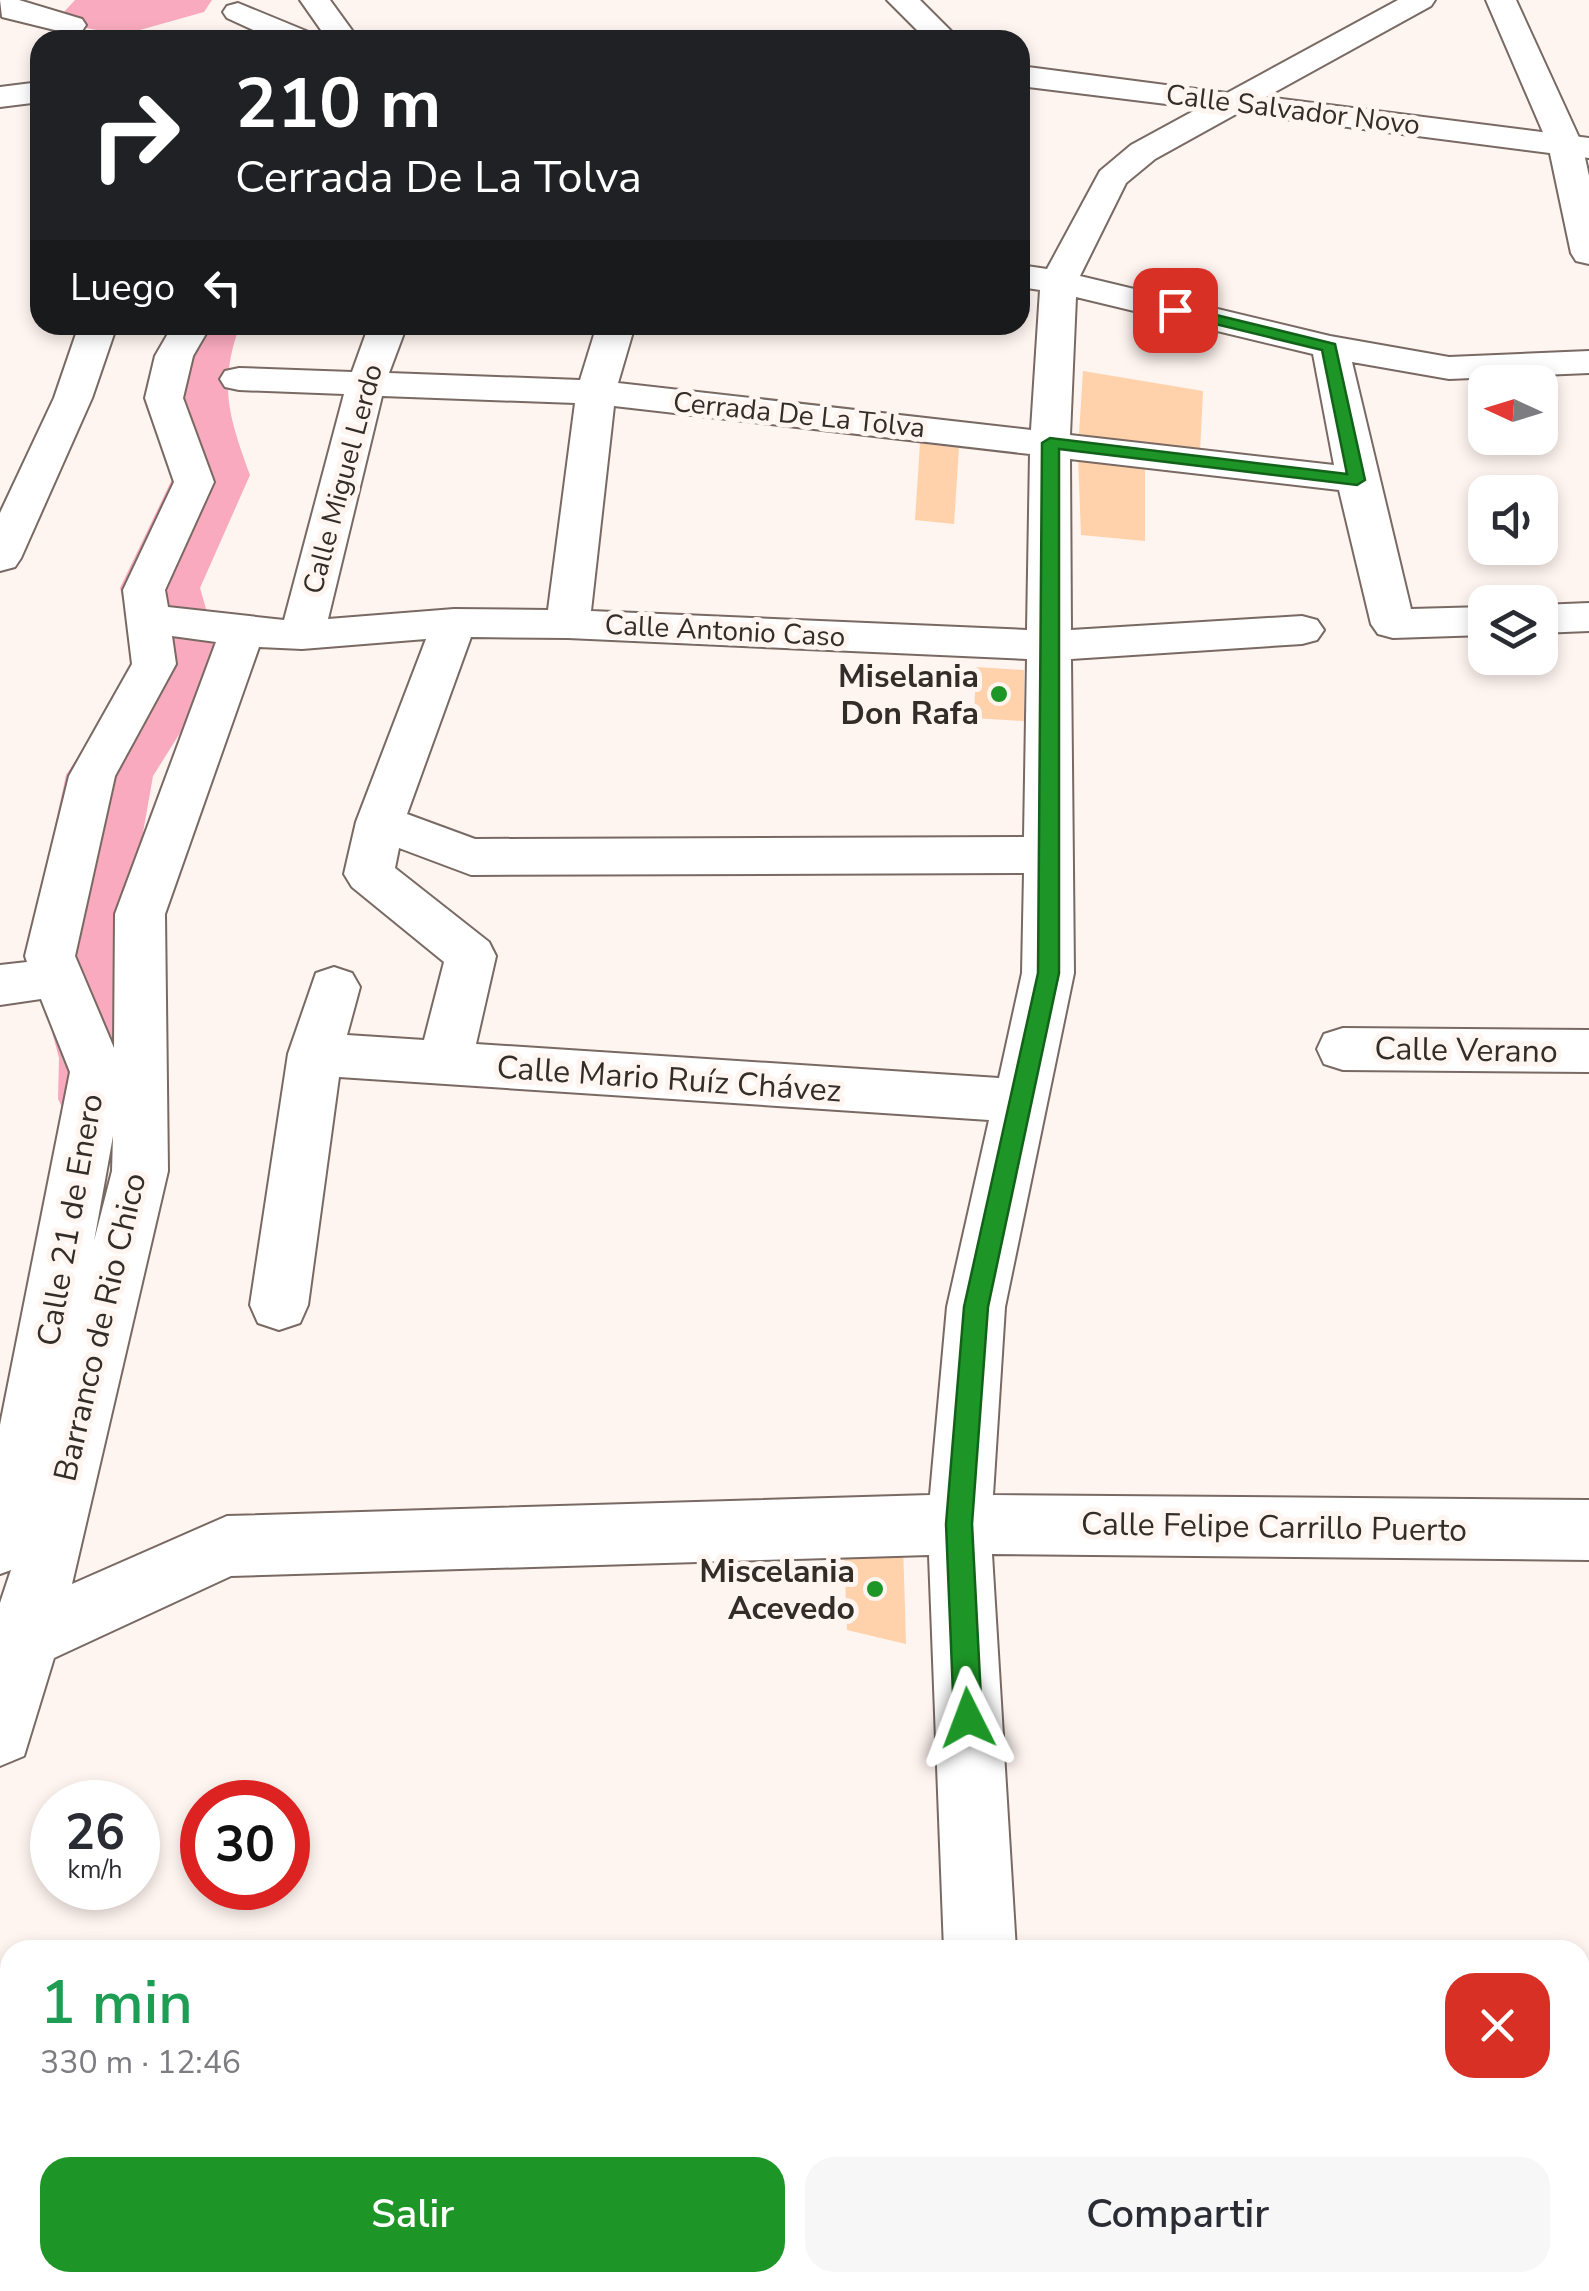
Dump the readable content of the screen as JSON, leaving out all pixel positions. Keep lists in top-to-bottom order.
{
  "streets": {
    "street": [
      "Calle Salvador Novo",
      "Cerrada De La Tolva",
      "Calle Miguel Lerdo",
      "Calle Antonio Caso",
      "Calle Verano",
      "Calle Mario Ruíz Chávez",
      "Calle 21 de Enero",
      "Barranco de Rio Chico",
      "Calle Felipe Carrillo Puerto"
    ]
  },
  "crossings": [
    ["Cerrada De La Tolva", "Calle Miguel Lerdo"],
    ["Calle Miguel Lerdo", "Calle Antonio Caso"],
    ["Calle Antonio Caso", "Calle 21 de Enero"],
    ["Calle Antonio Caso", "Barranco de Rio Chico"],
    ["Barranco de Rio Chico", "Calle Felipe Carrillo Puerto"]
  ],
  "places": ["Miselania Don Rafa", "Miscelania Acevedo"],
  "north": "left",
  "page": {
    "turn": ["210 m", "Cerrada De La Tolva"],
    "then": "Luego",
    "speed": "26 km/h",
    "limit": "30",
    "heading": ["1 min", "330 m · 12:46"],
    "buttons": ["Salir", "Compartir"]
  }
}
